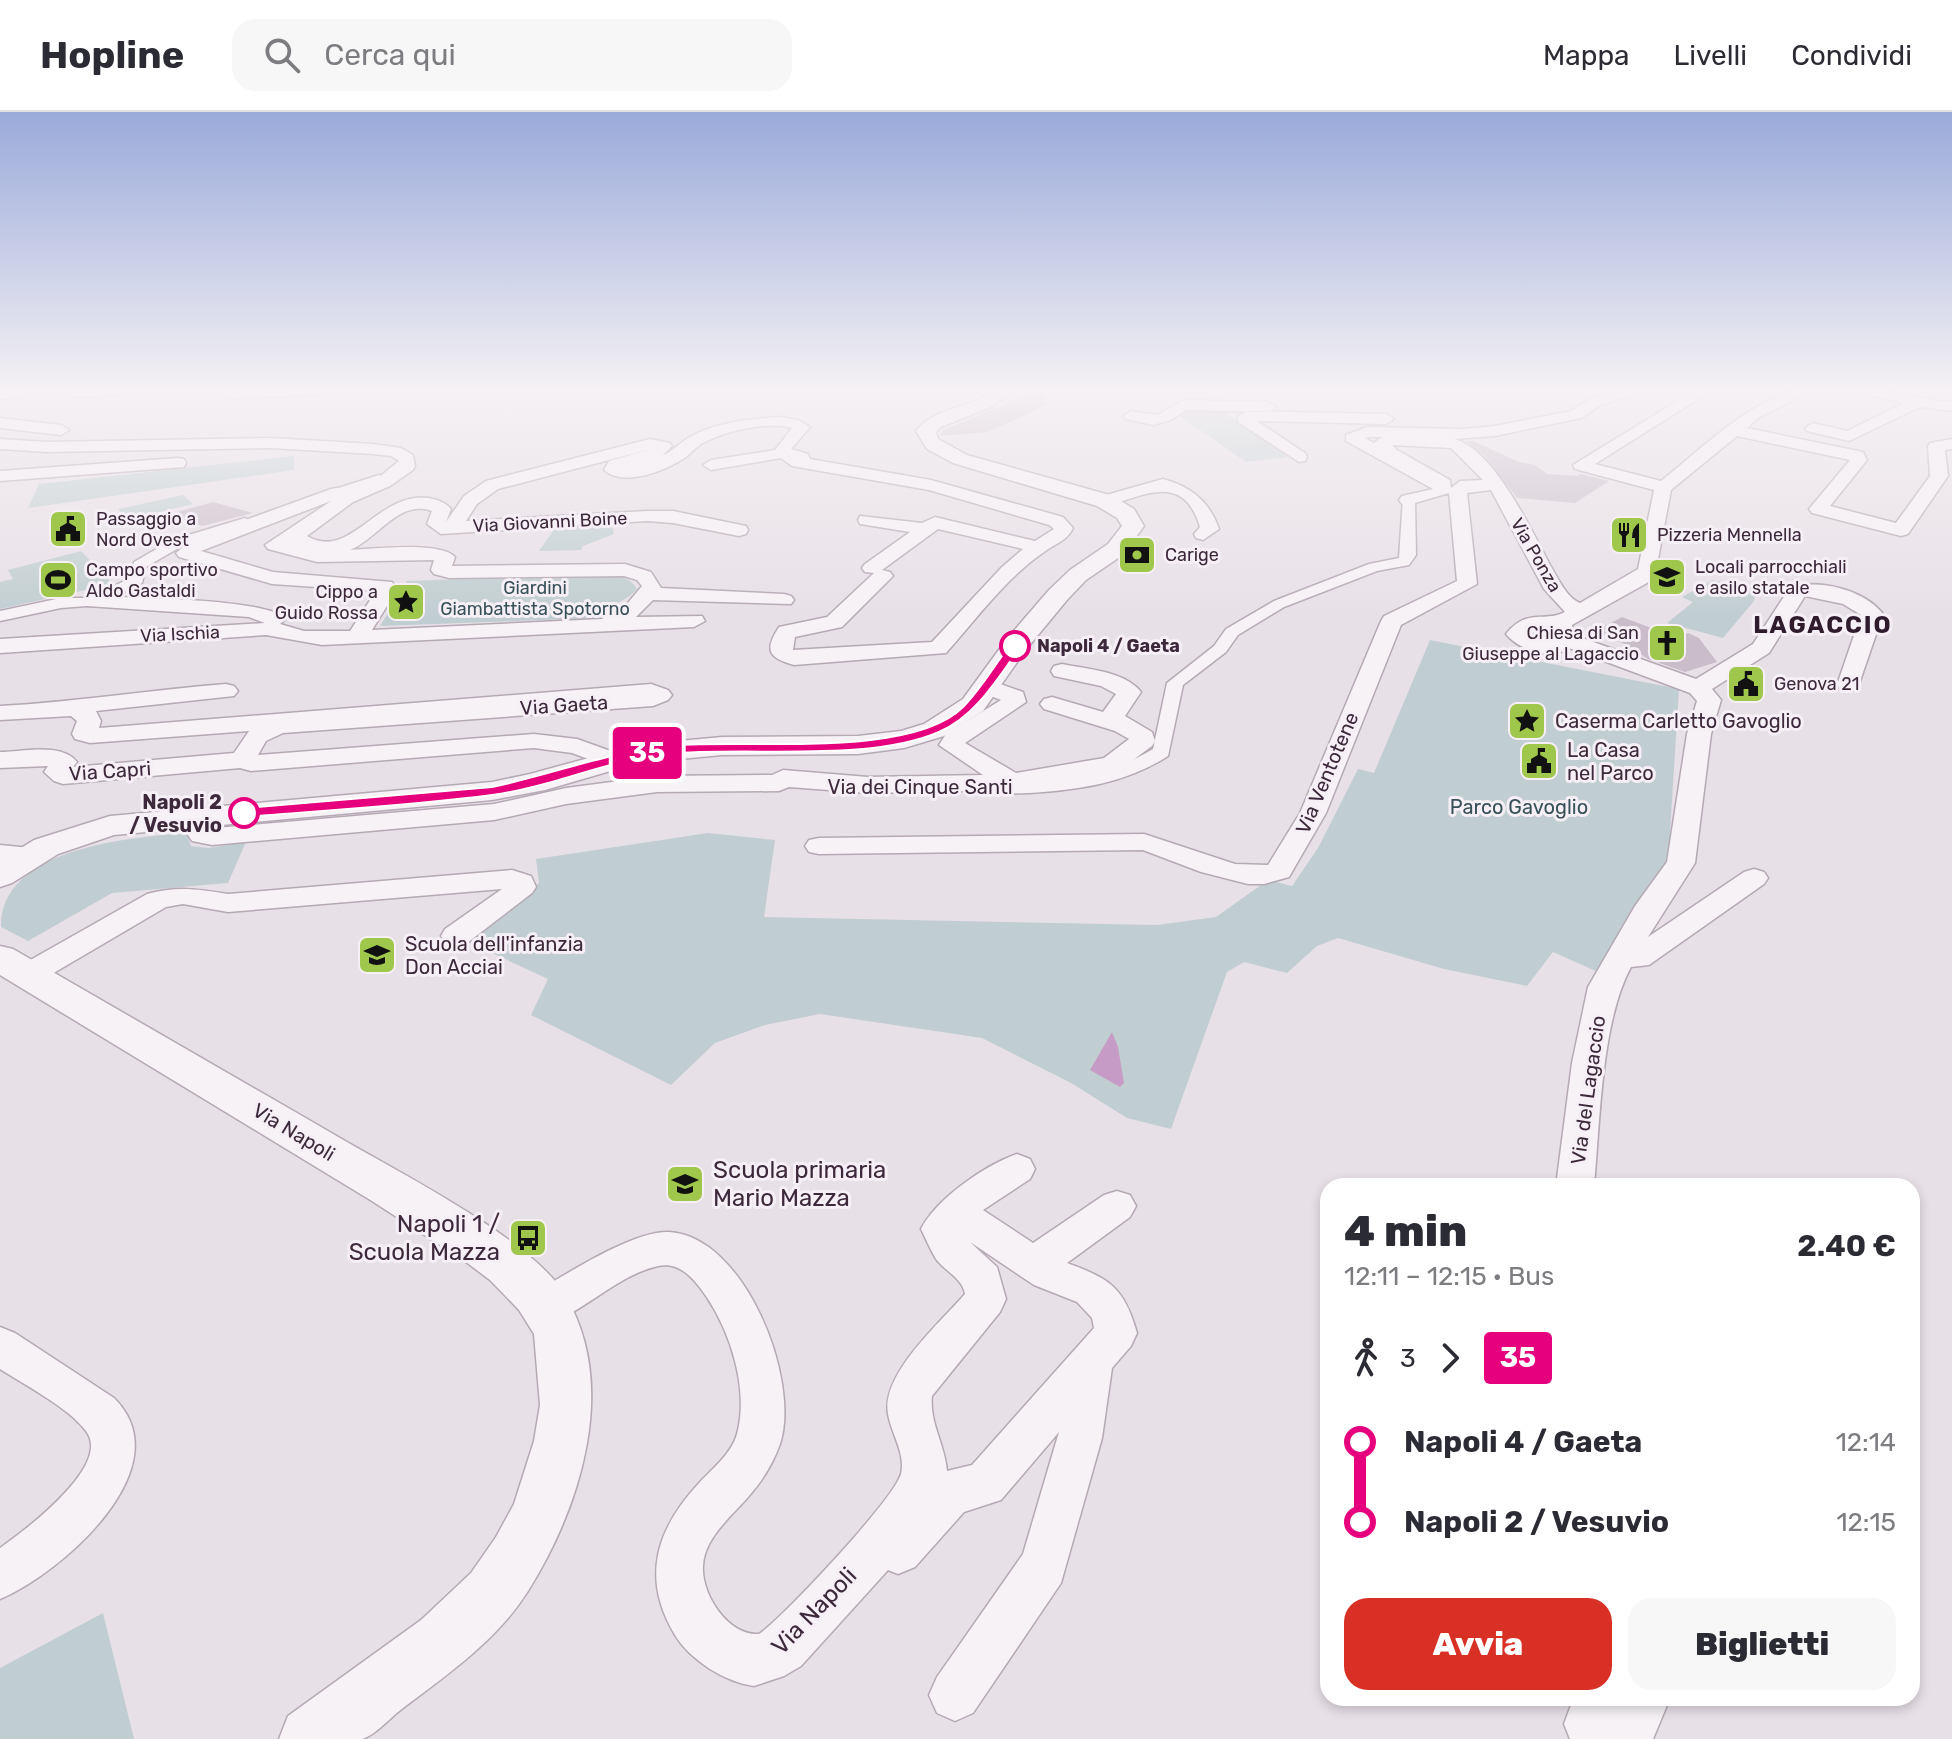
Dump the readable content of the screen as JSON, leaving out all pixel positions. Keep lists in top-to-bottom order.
{
  "streets": {
    "street": [
      "Via Giovanni Boine",
      "Via Ponza",
      "Via Ischia",
      "Via Gaeta",
      "Via Capri",
      "Via Ventotene",
      "Via dei Cinque Santi",
      "Via del Lagaccio",
      "Via Napoli"
    ]
  },
  "crossings": [
    ["Via Ponza", "Via Ventotene"],
    ["Via Ponza", "Via dei Cinque Santi"],
    ["Via Gaeta", "Via Capri"]
  ],
  "districts": ["LAGACCIO"],
  "parks": ["Giardini Giambattista Spotorno", "Parco Gavoglio"],
  "places": {
    "public building": ["Passaggio a Nord Ovest", "Genova 21", "La Casa nel Parco"],
    "restaurant": ["Pizzeria Mennella"],
    "bank": ["Carige"],
    "school or university": ["Locali parrocchiali e asilo statale", "Scuola dell'infanzia Don Acciai", "Scuola primaria Mario Mazza"],
    "sports": ["Campo sportivo Aldo Gastaldi"],
    "place": ["Cippo a Guido Rossa", "Caserma Carletto Gavoglio"],
    "church": ["Chiesa di San Giuseppe al Lagaccio"],
    "other": ["Napoli 4 / Gaeta", "Napoli 2 / Vesuvio"],
    "bus stop": ["Napoli 1 / Scuola Mazza"]
  },
  "lines": ["bus line 35"],
  "page": {
    "header": "Hopline",
    "search": "Cerca qui",
    "nav": ["Mappa", "Livelli", "Condividi"],
    "on_map": "35",
    "heading": ["4 min", "12:11 – 12:15 · Bus", "2.40 €"],
    "legs": ["3", "35"],
    "list": [
      {
        "name": "Napoli 4 / Gaeta",
        "value": "12:14"
      },
      {
        "name": "Napoli 2 / Vesuvio",
        "value": "12:15"
      }
    ],
    "buttons": ["Avvia", "Biglietti"]
  }
}
